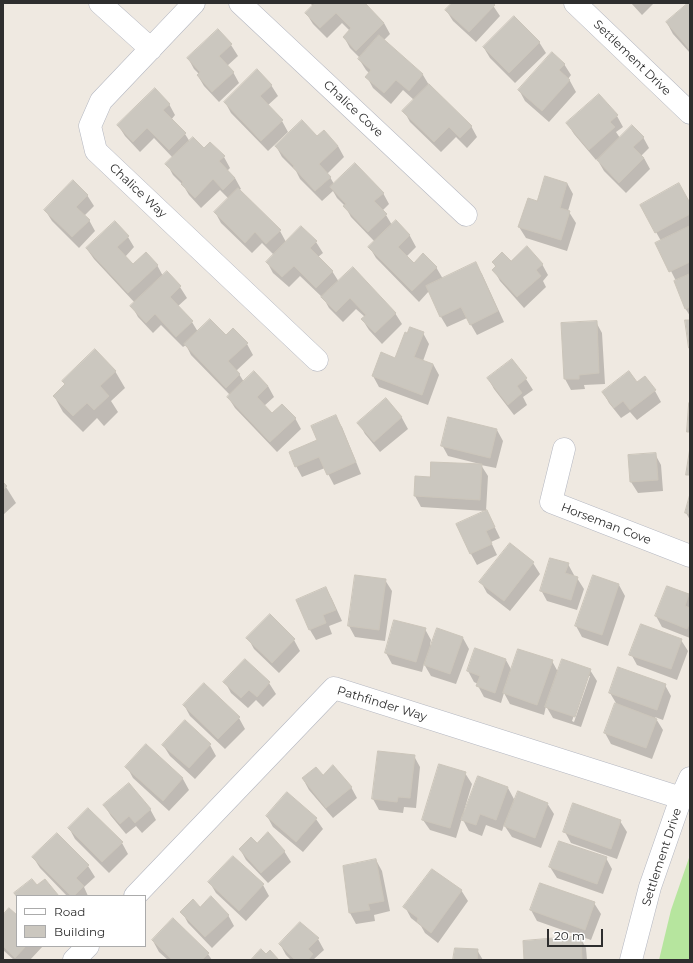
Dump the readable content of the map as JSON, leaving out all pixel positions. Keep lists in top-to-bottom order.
{
  "streets": {
    "street": [
      "Settlement Drive",
      "Chalice Cove",
      "Chalice Way",
      "Horseman Cove",
      "Pathfinder Way"
    ]
  },
  "crossings": [
    ["Settlement Drive", "Pathfinder Way"]
  ],
  "legend": ["Road", "Building"],
  "scale_bar": "20 m"
}
